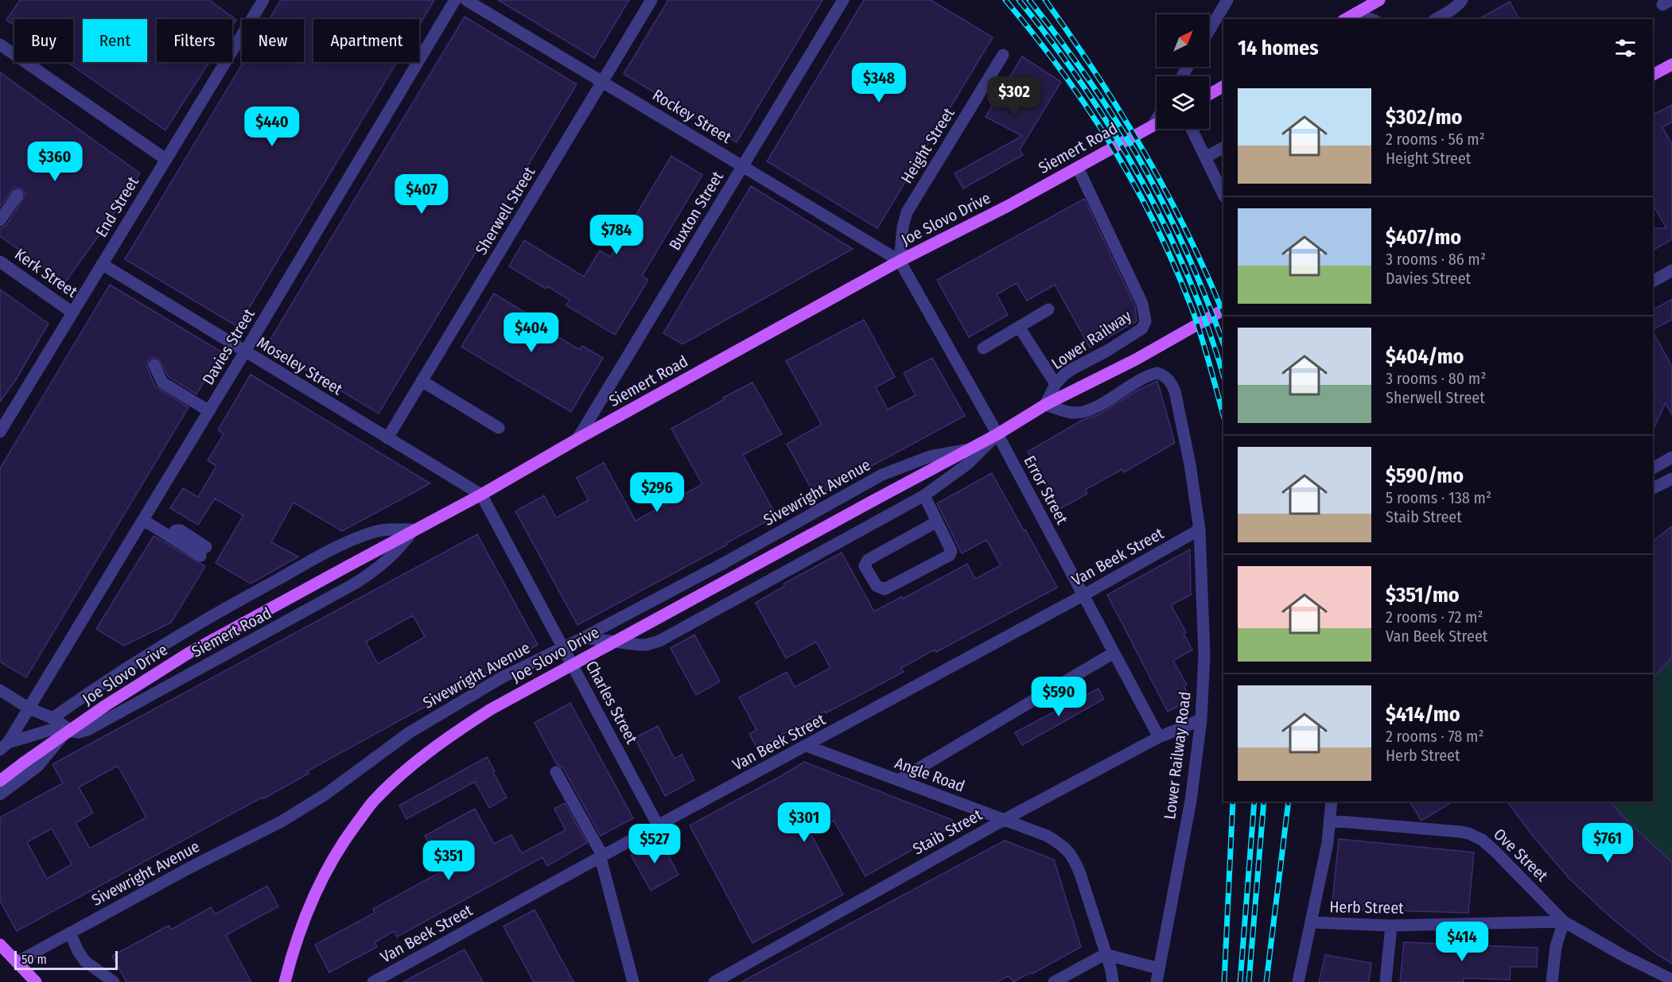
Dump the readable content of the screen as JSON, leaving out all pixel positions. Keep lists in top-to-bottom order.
{
  "streets": {
    "main road": ["Siemert Road", "Joe Slovo Drive"],
    "street": [
      "Rockey Street",
      "Height Street",
      "End Street",
      "Sherwell Street",
      "Buxton Street",
      "Kerk Street",
      "Lower Railway",
      "Davies Street",
      "Moseley Street",
      "Error Street",
      "Sivewright Avenue",
      "Van Beek Street",
      "Charles Street",
      "Lower Railway Road",
      "Angle Road",
      "Staib Street",
      "Ove Street",
      "Herb Street"
    ]
  },
  "crossings": [
    ["Rockey Street", "Height Street"],
    ["Rockey Street", "Siemert Road"],
    ["Rockey Street", "Sherwell Street"],
    ["Rockey Street", "Buxton Street"],
    ["Rockey Street", "Joe Slovo Drive"],
    ["Rockey Street", "Error Street"],
    ["Height Street", "Siemert Road"],
    ["Height Street", "Joe Slovo Drive"],
    ["Height Street", "Error Street"],
    ["Siemert Road", "Buxton Street"],
    ["Siemert Road", "Joe Slovo Drive"],
    ["Siemert Road", "Lower Railway"],
    ["Siemert Road", "Moseley Street"],
    ["Siemert Road", "Error Street"],
    ["Siemert Road", "Charles Street"],
    ["End Street", "Kerk Street"],
    ["End Street", "Moseley Street"],
    ["Sherwell Street", "Moseley Street"],
    ["Joe Slovo Drive", "Error Street"],
    ["Joe Slovo Drive", "Sivewright Avenue"],
    ["Davies Street", "Moseley Street"],
    ["Moseley Street", "Charles Street"],
    ["Error Street", "Van Beek Street"],
    ["Error Street", "Staib Street"],
    ["Sivewright Avenue", "Charles Street"],
    ["Van Beek Street", "Charles Street"],
    ["Van Beek Street", "Lower Railway Road"],
    ["Van Beek Street", "Angle Road"],
    ["Lower Railway Road", "Staib Street"],
    ["Angle Road", "Staib Street"],
    ["Ove Street", "Herb Street"]
  ],
  "scale_bar": "50 m",
  "north": "top right",
  "page": {
    "chip": [
      "Buy",
      "Rent",
      "Filters",
      "New",
      "Apartment"
    ],
    "heading": "14 homes",
    "price": [
      "$348",
      "$302",
      "$440",
      "$360",
      "$407",
      "$784",
      "$404",
      "$296",
      "$590",
      "$301",
      "$761",
      "$527",
      "$351",
      "$414"
    ],
    "list": [
      {
        "name": "$302/mo",
        "note": "2 rooms · 56 m² · Height Street"
      },
      {
        "name": "$407/mo",
        "note": "3 rooms · 86 m² · Davies Street"
      },
      {
        "name": "$404/mo",
        "note": "3 rooms · 80 m² · Sherwell Street"
      },
      {
        "name": "$590/mo",
        "note": "5 rooms · 138 m² · Staib Street"
      },
      {
        "name": "$351/mo",
        "note": "2 rooms · 72 m² · Van Beek Street"
      },
      {
        "name": "$414/mo",
        "note": "2 rooms · 78 m² · Herb Street"
      }
    ],
    "scale": "50 m"
  }
}
